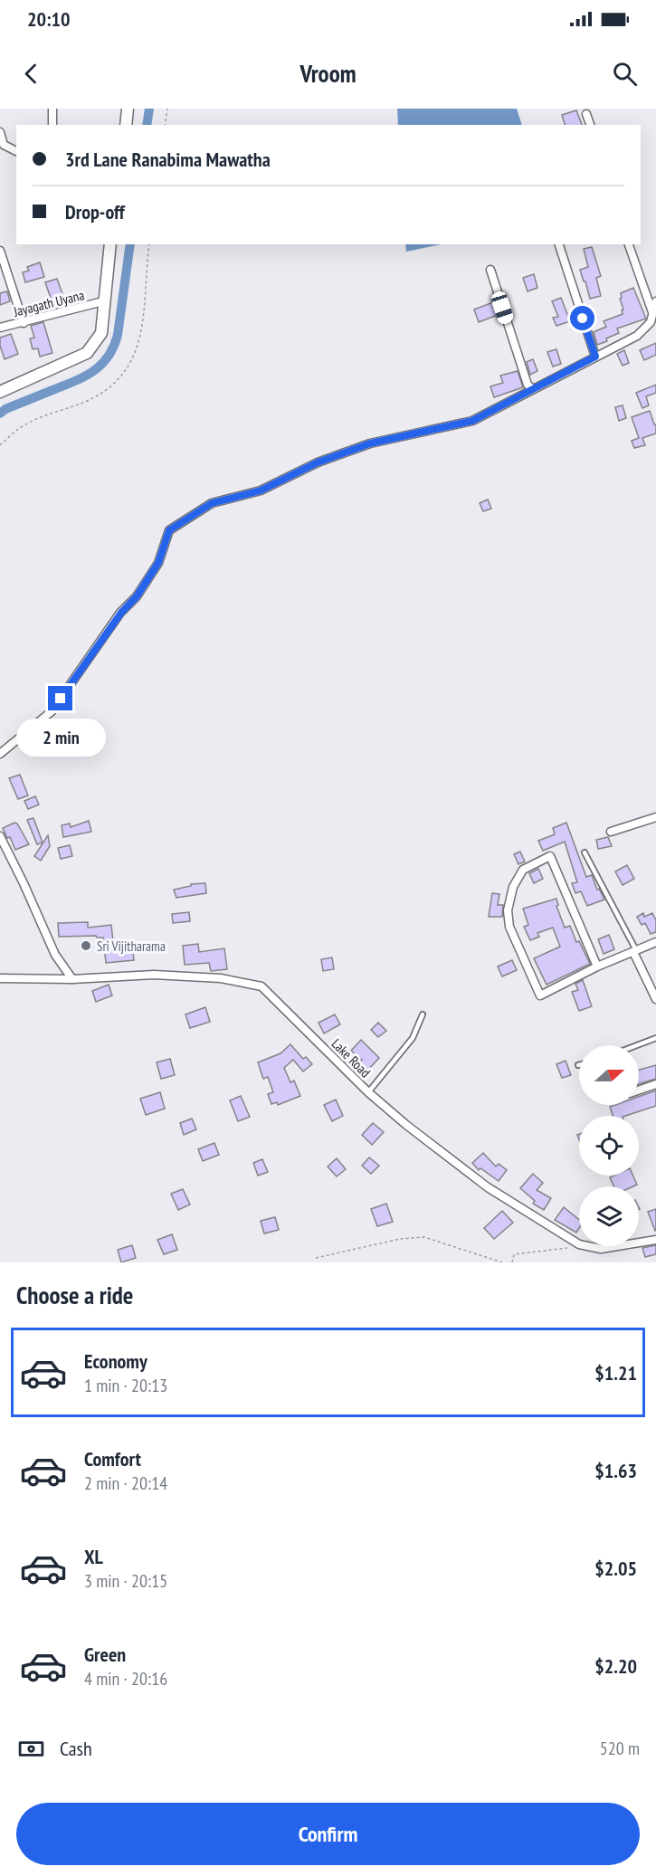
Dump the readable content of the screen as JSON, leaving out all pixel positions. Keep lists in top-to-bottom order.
{
  "streets": {
    "street": ["Jayagath Uyana", "Lake Road"]
  },
  "places": ["Sri Vijitharama"],
  "north": "right",
  "page": {
    "status": "20:10",
    "header": "Vroom",
    "banner": ["3rd Lane Ranabima Mawatha", "Drop-off"],
    "bubble": "2 min",
    "heading": "Choose a ride",
    "list": [
      {
        "name": "Economy",
        "note": "1 min · 20:13",
        "value": "$1.21"
      },
      {
        "name": "Comfort",
        "note": "2 min · 20:14",
        "value": "$1.63"
      },
      {
        "name": "XL",
        "note": "3 min · 20:15",
        "value": "$2.05"
      },
      {
        "name": "Green",
        "note": "4 min · 20:16",
        "value": "$2.20"
      }
    ],
    "pay": ["Cash", "520 m"],
    "buttons": "Confirm"
  }
}
